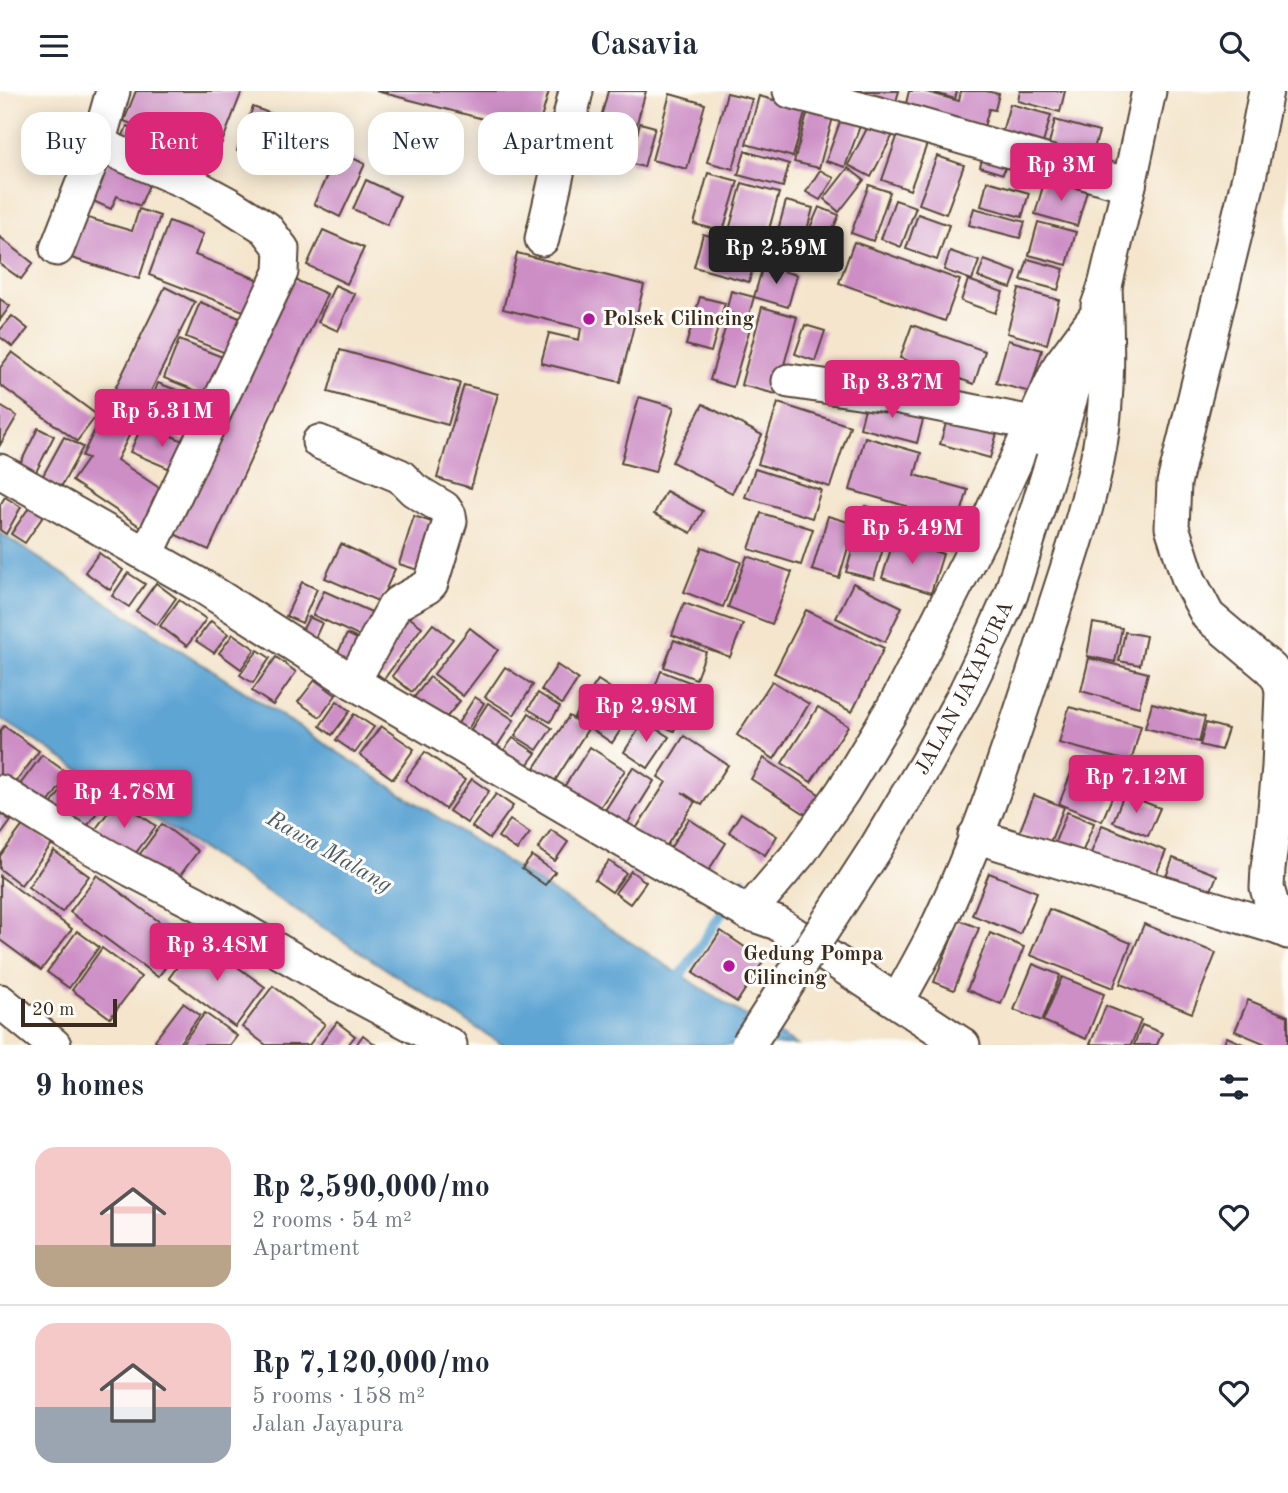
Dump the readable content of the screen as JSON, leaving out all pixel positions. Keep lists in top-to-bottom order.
{
  "streets": {
    "street": ["JALAN JAYAPURA"]
  },
  "water": ["Rawa Malang"],
  "places": ["Polsek Cilincing", "Gedung Pompa Cilincing"],
  "scale_bar": "20 m",
  "page": {
    "header": "Casavia",
    "chip": [
      "Buy",
      "Rent",
      "Filters",
      "New",
      "Apartment"
    ],
    "price": [
      "Rp 3M",
      "Rp 2.59M",
      "Rp 3.37M",
      "Rp 5.31M",
      "Rp 5.49M",
      "Rp 2.98M",
      "Rp 7.12M",
      "Rp 4.78M",
      "Rp 3.48M"
    ],
    "scale": "20 m",
    "heading": "9 homes",
    "list": [
      {
        "name": "Rp 2,590,000/mo",
        "note": "2 rooms · 54 m² · Apartment"
      },
      {
        "name": "Rp 7,120,000/mo",
        "note": "5 rooms · 158 m² · Jalan Jayapura"
      }
    ]
  }
}
